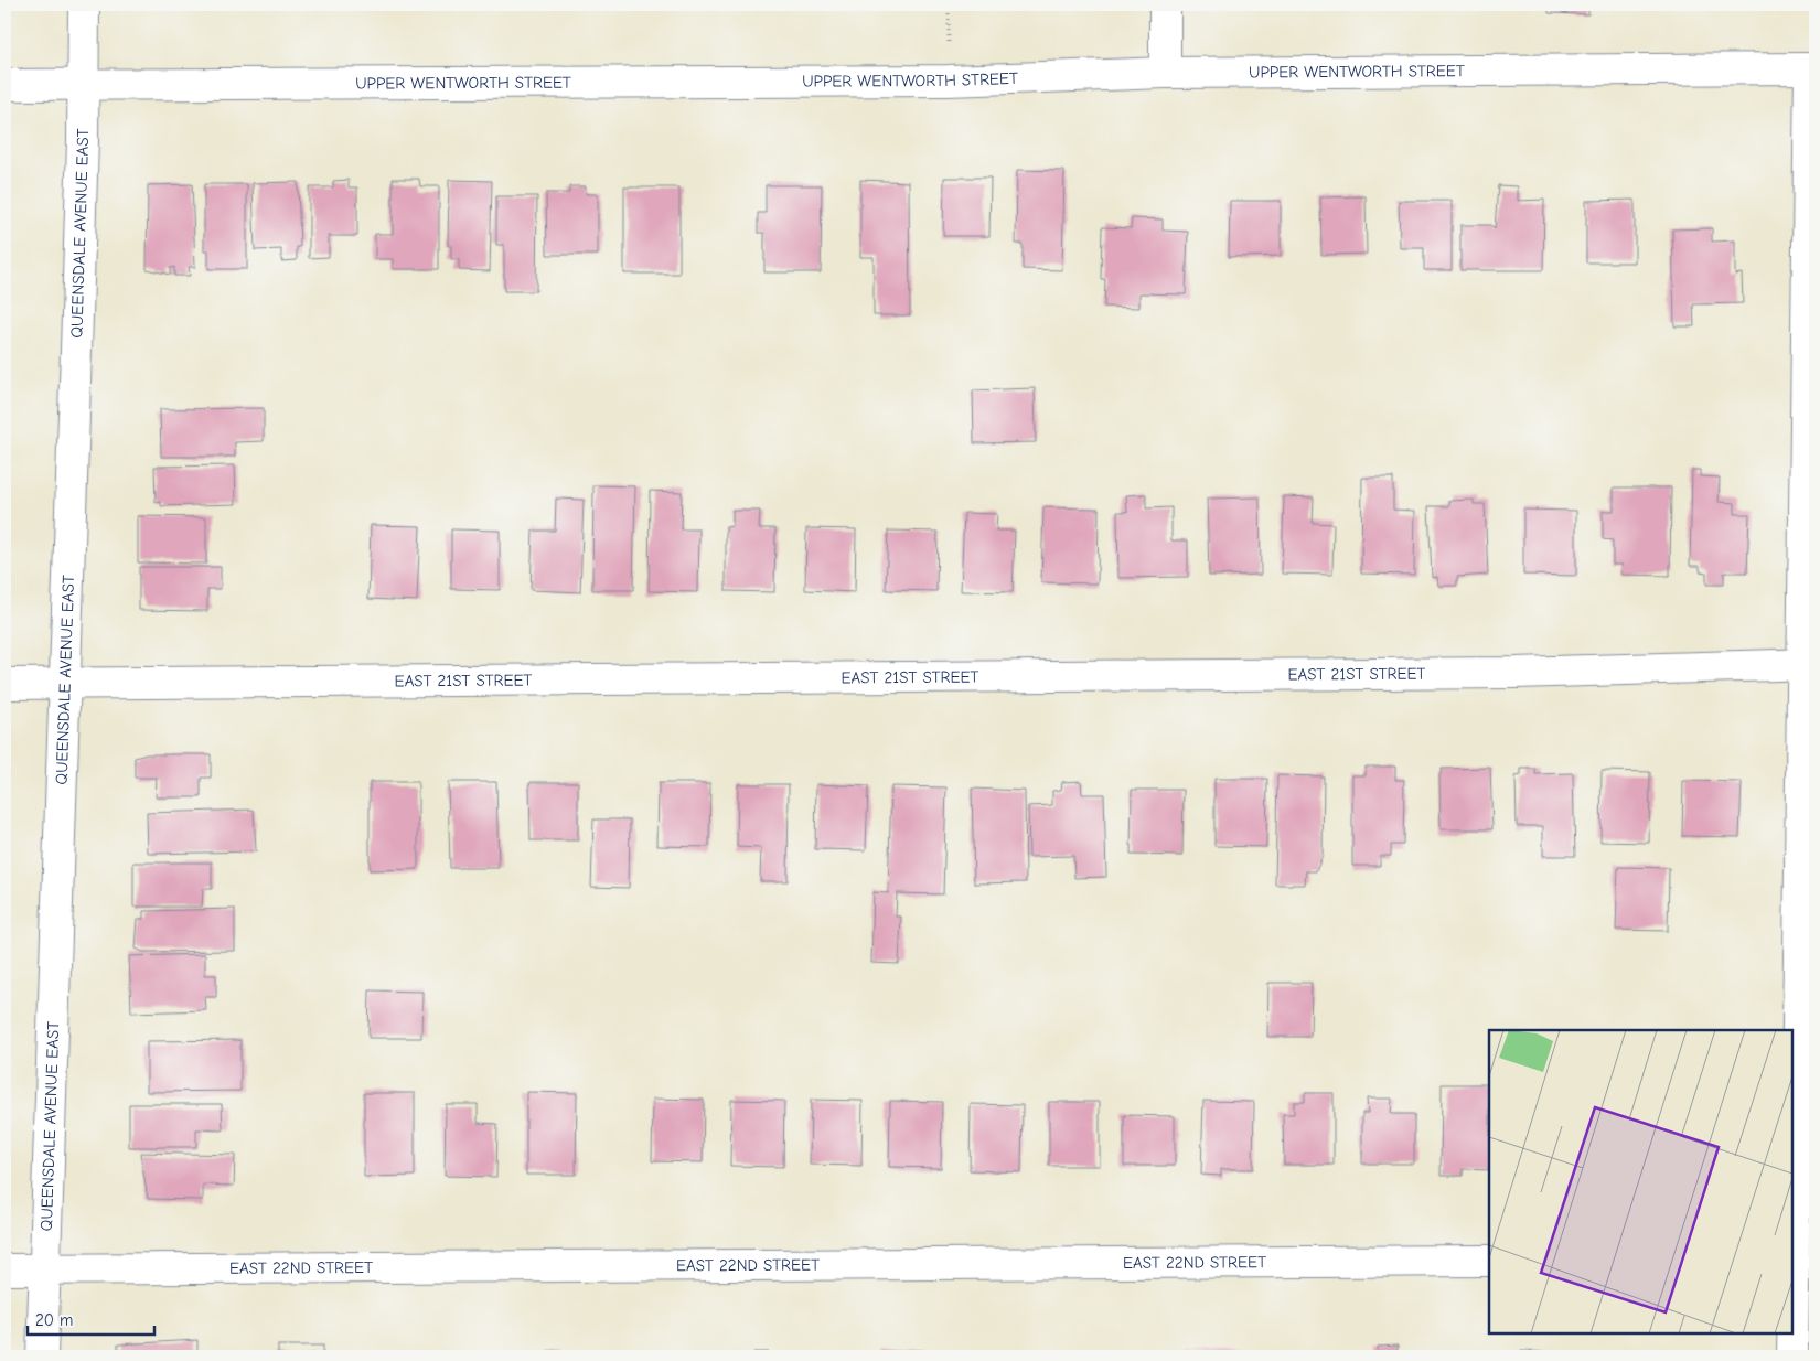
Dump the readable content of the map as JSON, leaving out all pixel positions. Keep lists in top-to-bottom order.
{
  "streets": {
    "street": [
      "UPPER WENTWORTH STREET",
      "QUEENSDALE AVENUE EAST",
      "EAST 21ST STREET",
      "EAST 22ND STREET"
    ]
  },
  "crossings": [
    ["UPPER WENTWORTH STREET", "QUEENSDALE AVENUE EAST"],
    ["QUEENSDALE AVENUE EAST", "EAST 21ST STREET"],
    ["QUEENSDALE AVENUE EAST", "EAST 22ND STREET"]
  ],
  "scale_bar": "20 m"
}
